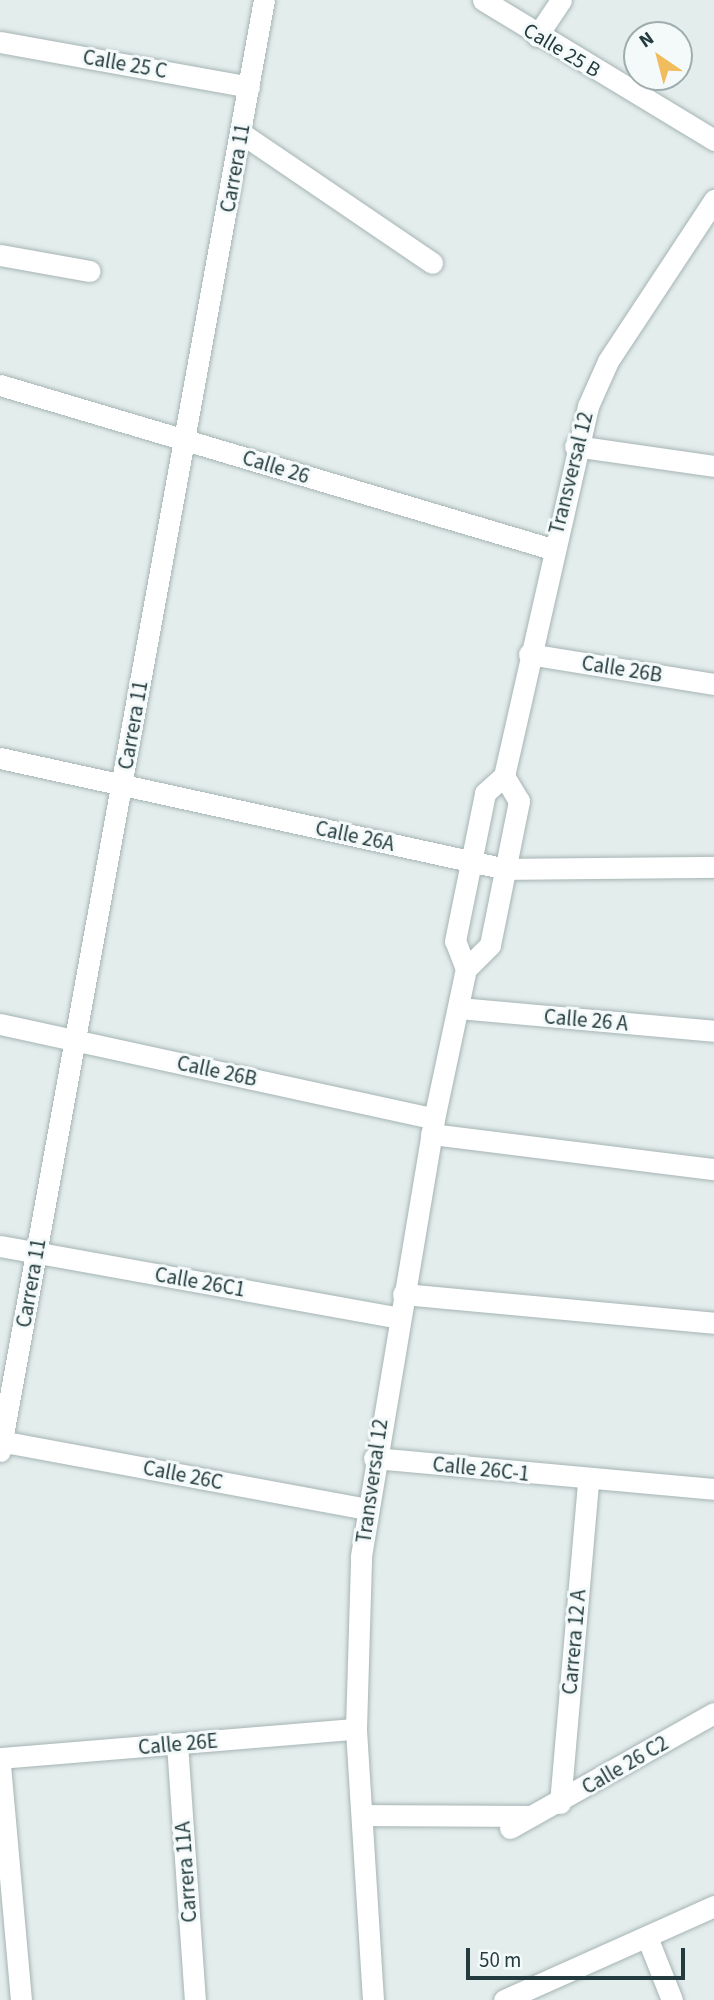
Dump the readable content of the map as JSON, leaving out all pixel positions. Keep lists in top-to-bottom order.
{
  "streets": {
    "street": [
      "Calle 25 B",
      "Calle 25 C",
      "Carrera 11",
      "Calle 26",
      "Transversal 12",
      "Calle 26B",
      "Calle 26A",
      "Calle 26 A",
      "Calle 26C1",
      "Calle 26C-1",
      "Calle 26C",
      "Carrera 12 A",
      "Calle 26E",
      "Calle 26 C2",
      "Carrera 11A"
    ]
  },
  "crossings": [
    ["Calle 25 C", "Carrera 11"],
    ["Carrera 11", "Calle 26"],
    ["Carrera 11", "Calle 26B"],
    ["Carrera 11", "Calle 26A"],
    ["Carrera 11", "Calle 26C1"],
    ["Carrera 11", "Calle 26C"],
    ["Calle 26", "Transversal 12"],
    ["Transversal 12", "Calle 26B"],
    ["Transversal 12", "Calle 26A"],
    ["Transversal 12", "Calle 26 A"],
    ["Transversal 12", "Calle 26C1"],
    ["Transversal 12", "Calle 26C-1"],
    ["Transversal 12", "Calle 26C"],
    ["Transversal 12", "Calle 26E"],
    ["Transversal 12", "Calle 26 C2"],
    ["Calle 26C-1", "Carrera 12 A"],
    ["Carrera 12 A", "Calle 26 C2"],
    ["Calle 26E", "Carrera 11A"]
  ],
  "scale_bar": "50 m",
  "north": "top left"
}
